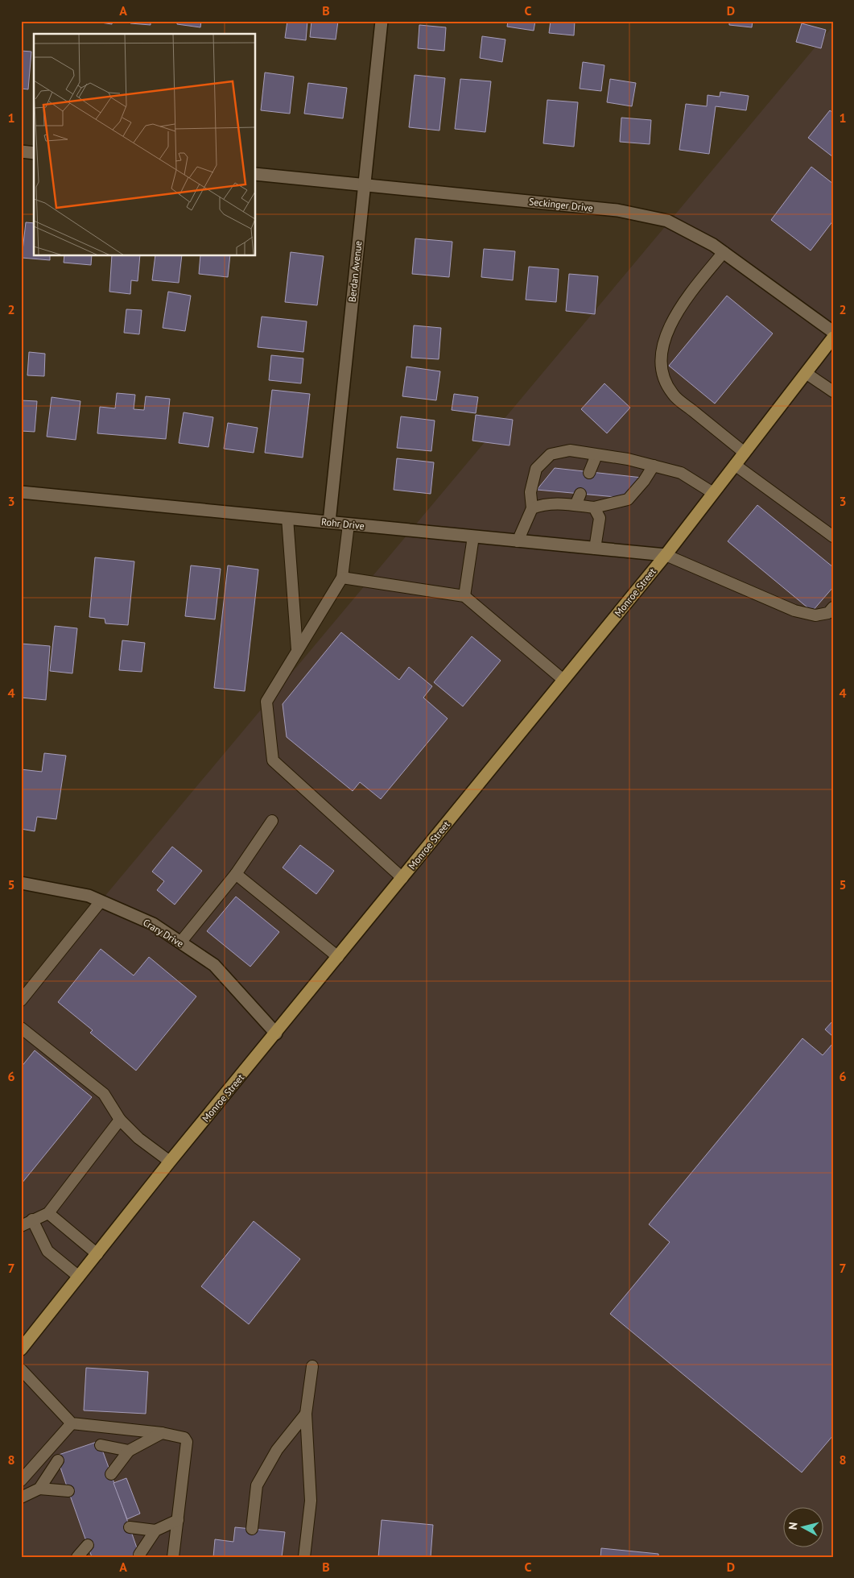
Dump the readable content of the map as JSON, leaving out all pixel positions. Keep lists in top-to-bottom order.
{
  "streets": {
    "main road": ["Monroe Street"],
    "street": [
      "Seckinger Drive",
      "Berdan Avenue",
      "Rohr Drive",
      "Crary Drive"
    ]
  },
  "crossings": [
    ["Seckinger Drive", "Berdan Avenue"],
    ["Berdan Avenue", "Rohr Drive"],
    ["Rohr Drive", "Monroe Street"],
    ["Monroe Street", "Crary Drive"]
  ],
  "north": "left",
  "grid": {
    "columns": [
      "A",
      "B",
      "C",
      "D"
    ],
    "rows": [
      "1",
      "2",
      "3",
      "4",
      "5",
      "6",
      "7",
      "8"
    ]
  }
}
